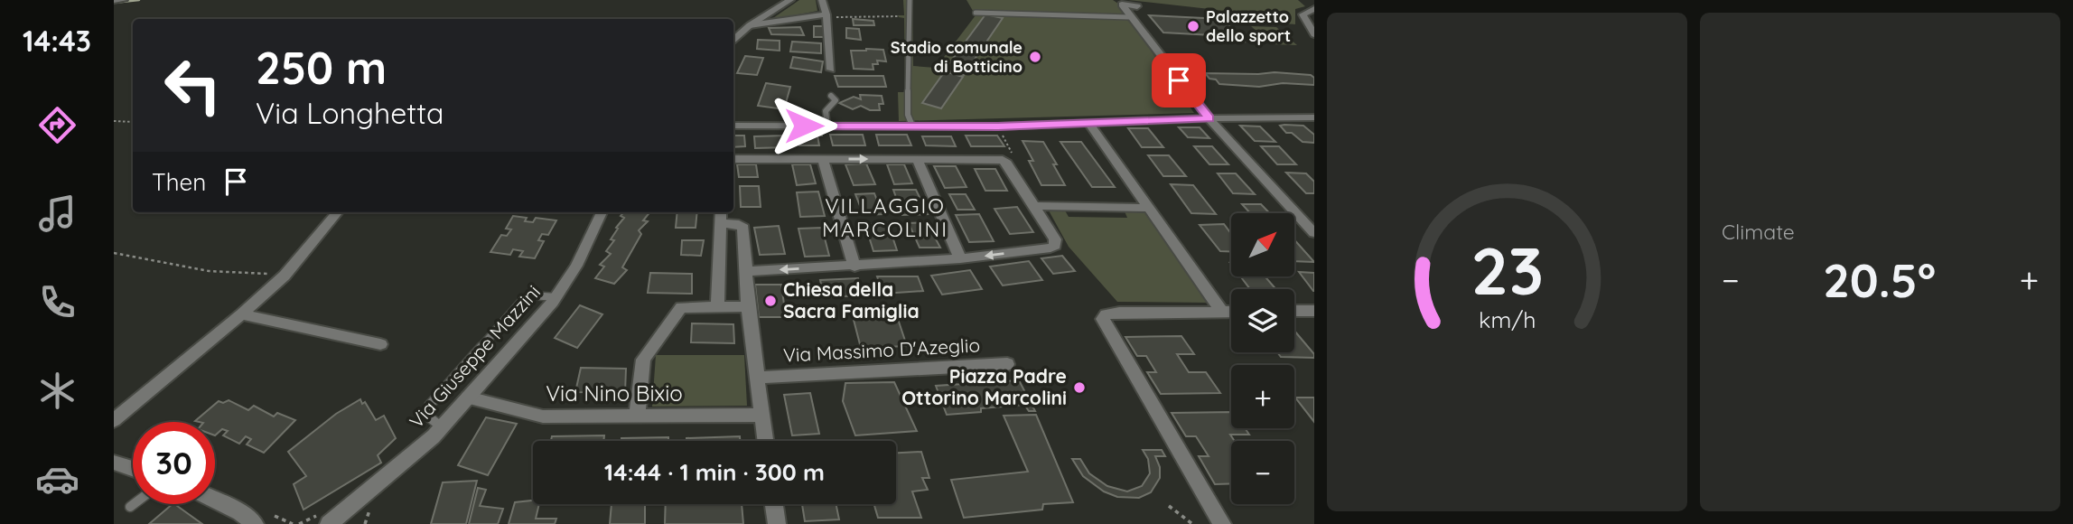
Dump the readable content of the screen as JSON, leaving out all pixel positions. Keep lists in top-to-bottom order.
{
  "streets": {
    "street": ["Via Massimo D'Azeglio", "Via Giuseppe Mazzini", "Via Nino Bixio"]
  },
  "crossings": [
    ["Via Massimo D'Azeglio", "Via Nino Bixio"],
    ["Via Giuseppe Mazzini", "Via Nino Bixio"]
  ],
  "districts": ["VILLAGGIO MARCOLINI"],
  "places": [
    "Palazzetto dello sport",
    "Stadio comunale di Botticino",
    "Chiesa della Sacra Famiglia",
    "Piazza Padre Ottorino Marcolini"
  ],
  "north": "top right",
  "page": {
    "tabs": "14:43",
    "tile": "Climate",
    "turn": ["250 m", "Via Longhetta"],
    "then": "Then",
    "map_buttons": ["+", "−"],
    "heat": ["−", "20.5°", "+"],
    "limit": "30",
    "trip": "14:44 · 1 min · 300 m",
    "gauge": ["23", "km/h"]
  }
}
